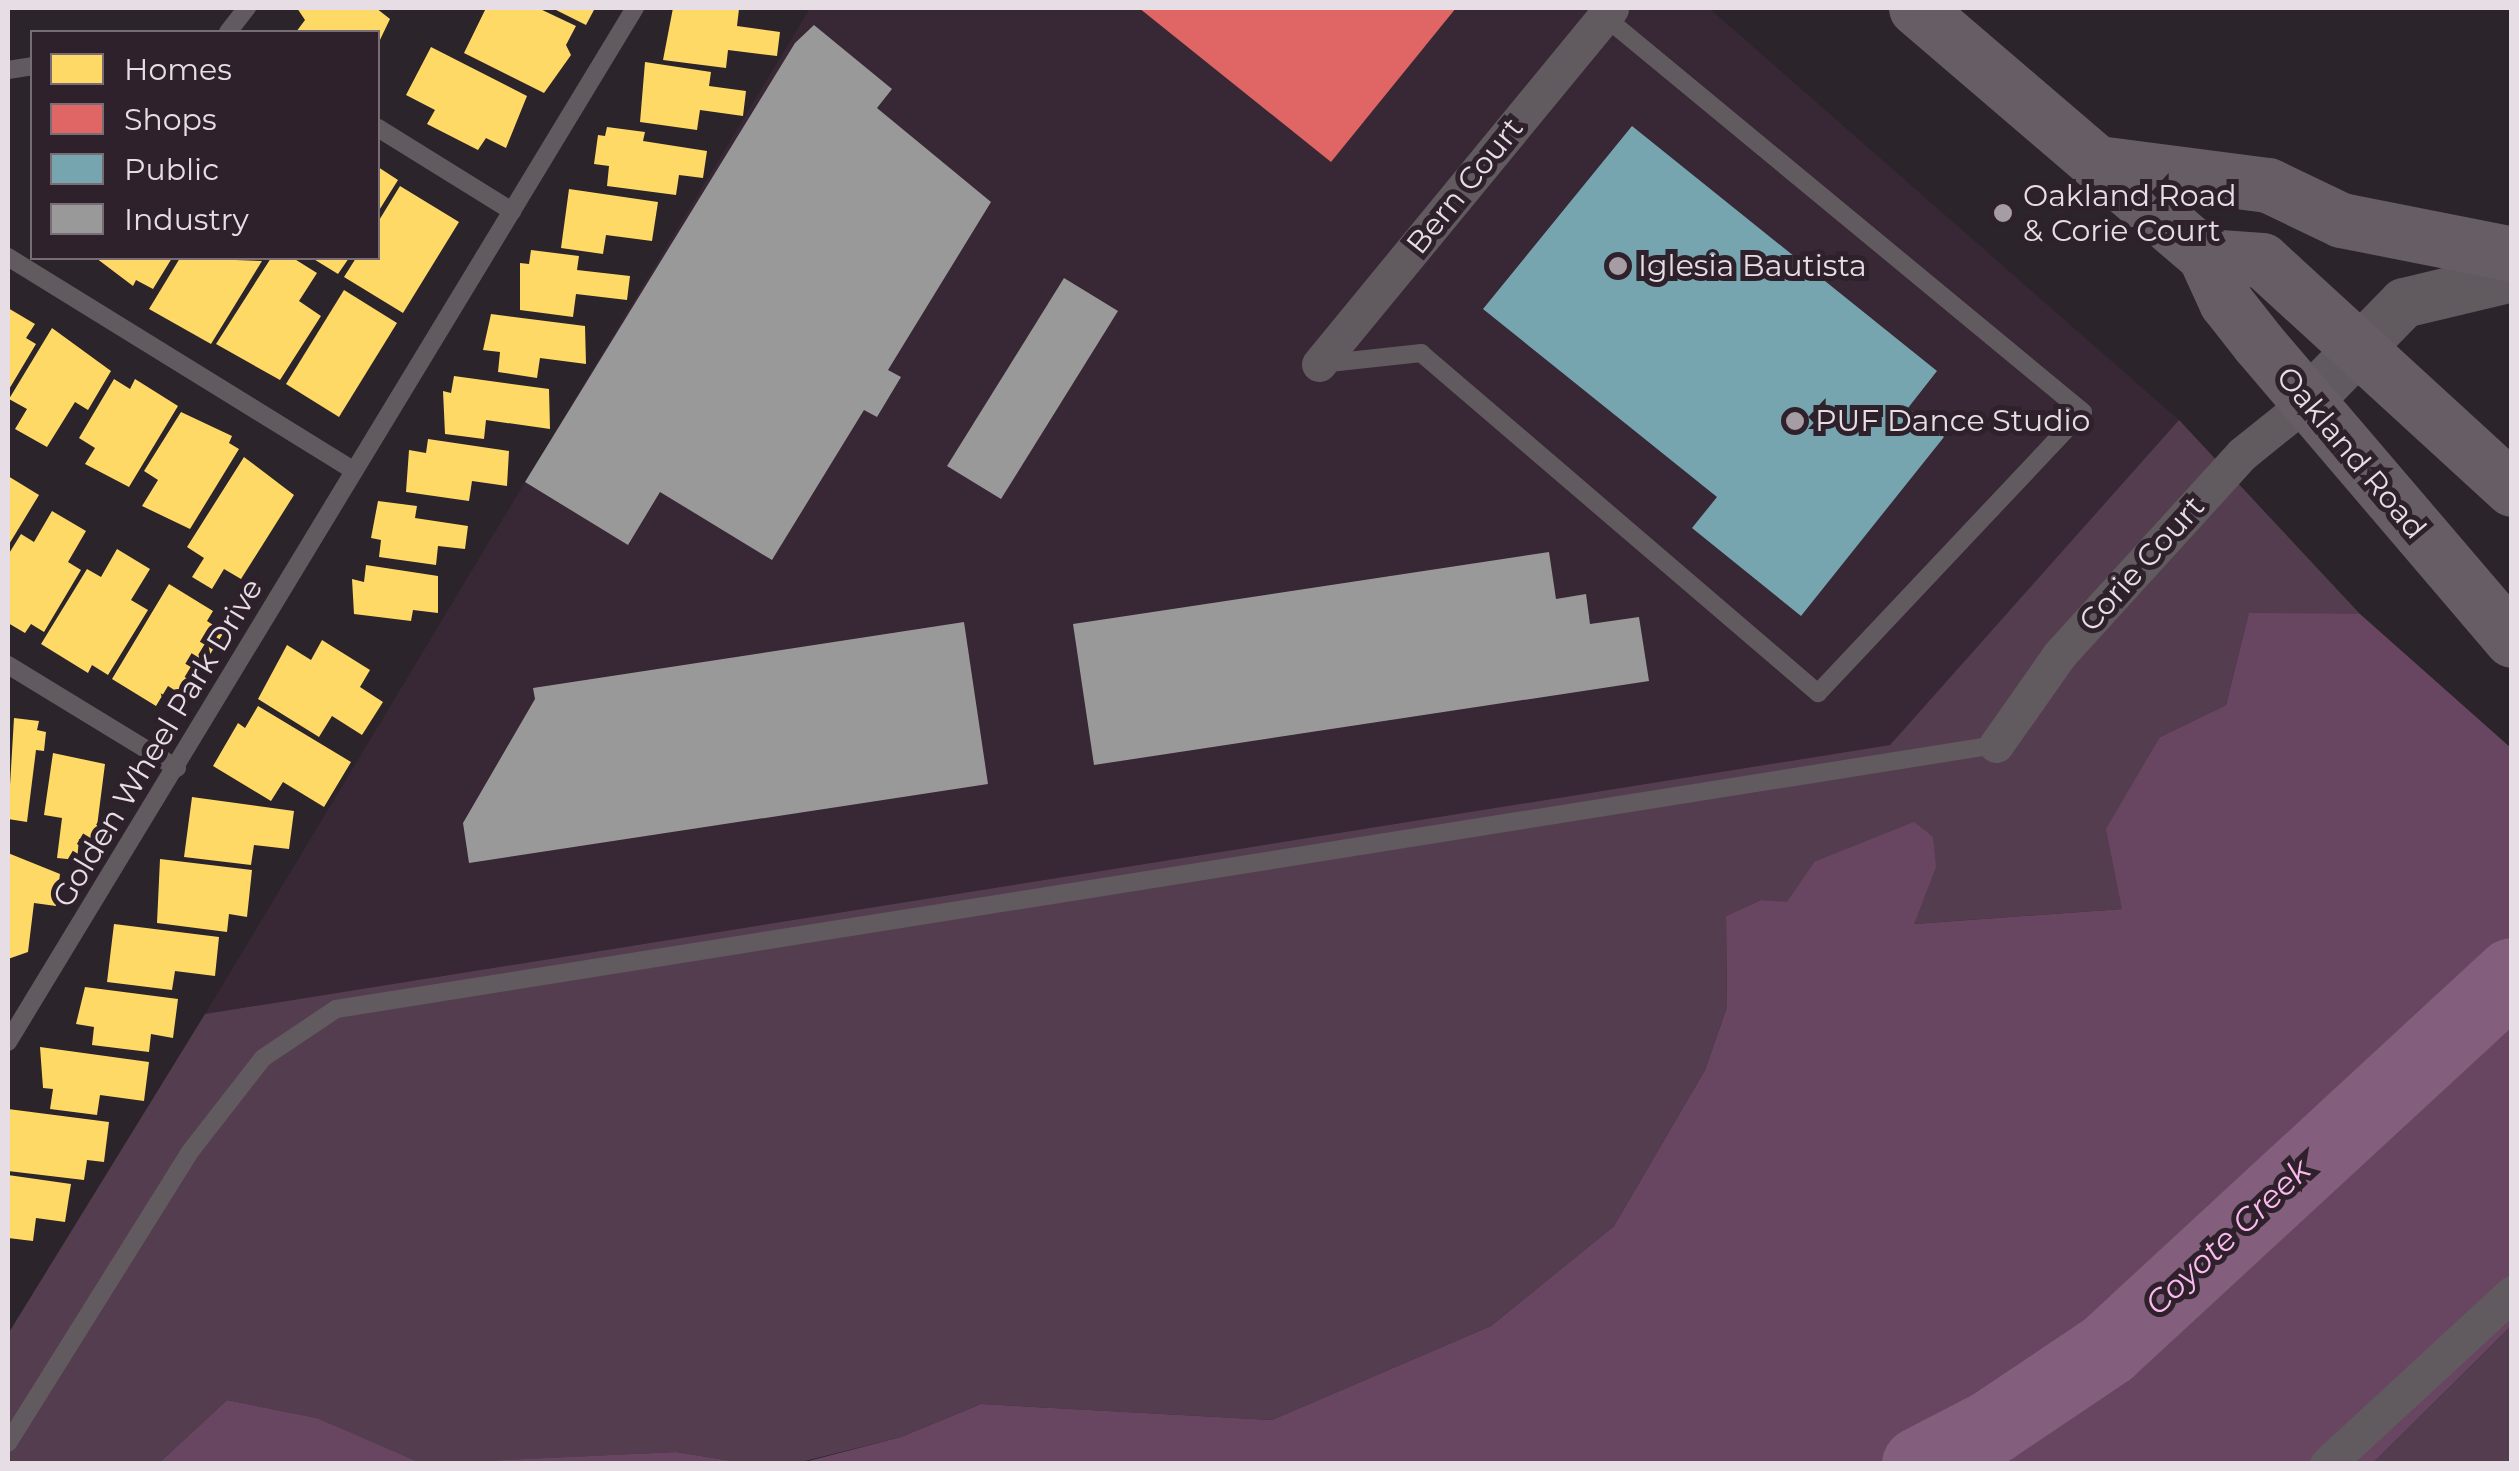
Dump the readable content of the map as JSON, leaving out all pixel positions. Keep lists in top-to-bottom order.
{
  "streets": {
    "main road": ["Oakland Road"],
    "street": ["Bern Court", "Corie Court"],
    "lane": ["Golden Wheel Park Drive"]
  },
  "crossings": [
    ["Oakland Road", "Corie Court"]
  ],
  "water": ["Coyote Creek"],
  "places": ["Oakland Road & Corie Court", "Iglesia Bautista", "PUF Dance Studio"],
  "legend": [
    "Homes",
    "Shops",
    "Public",
    "Industry"
  ]
}
